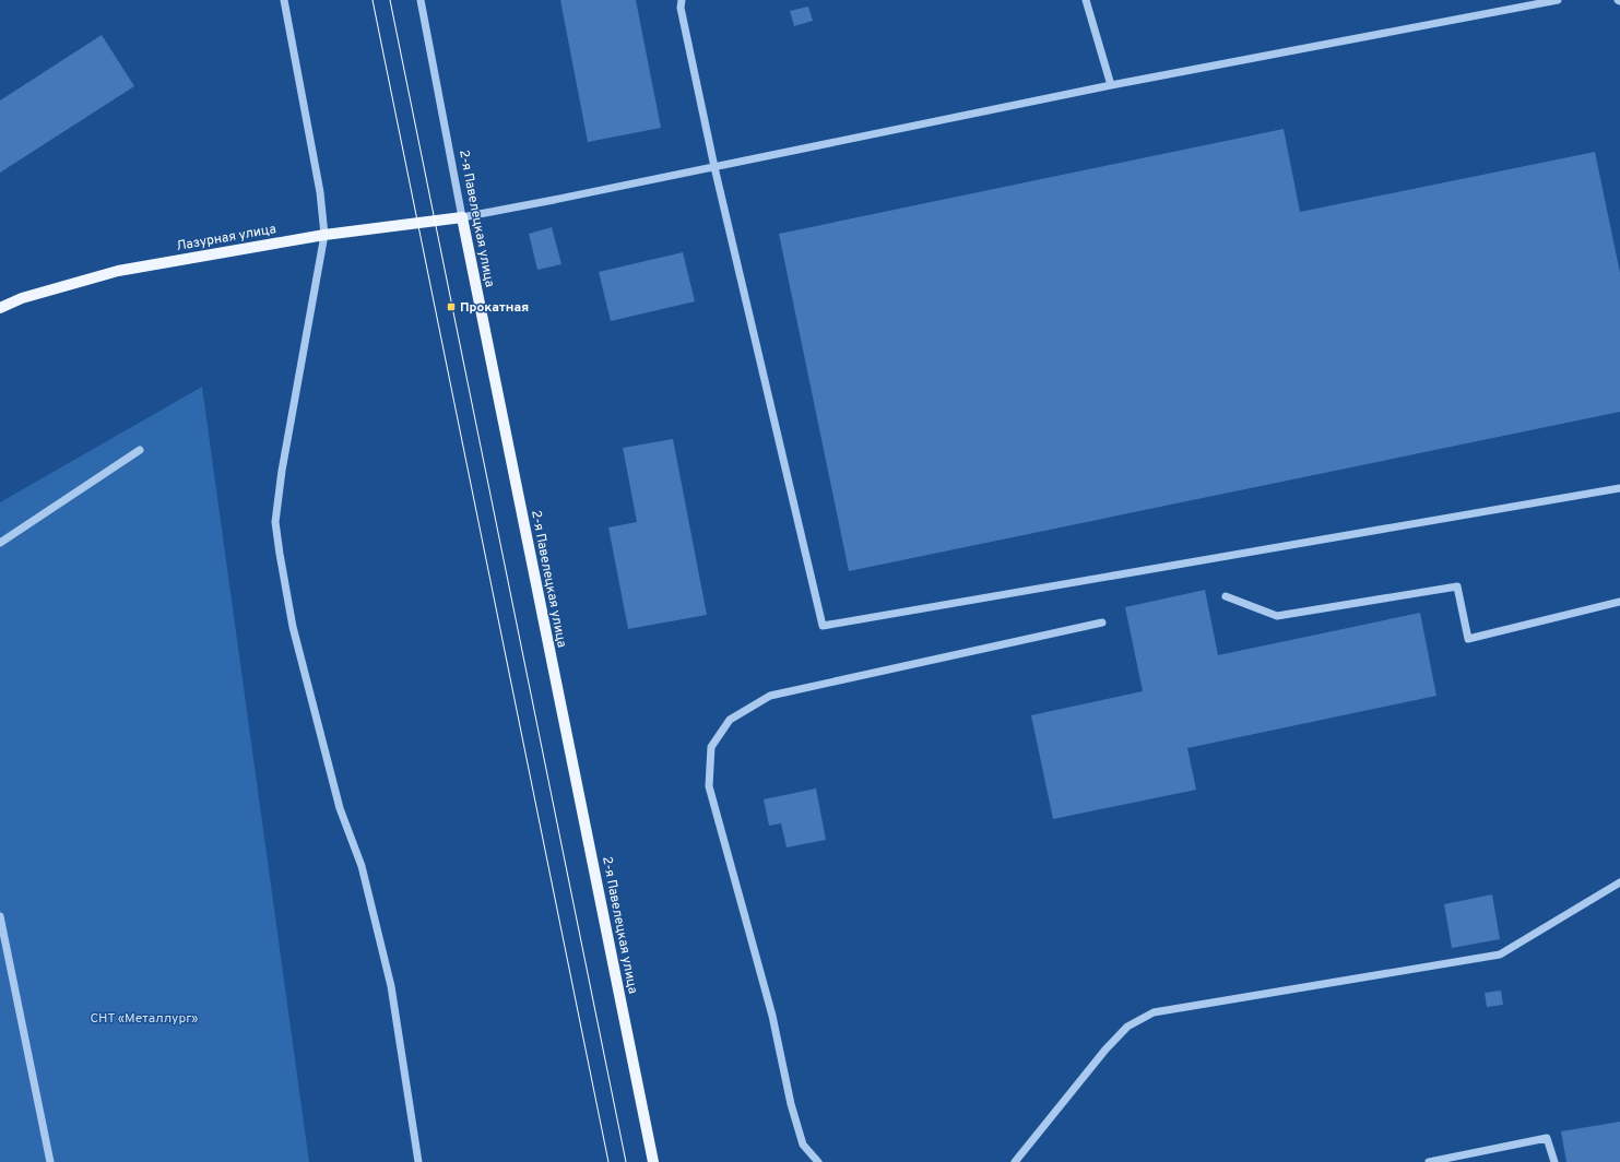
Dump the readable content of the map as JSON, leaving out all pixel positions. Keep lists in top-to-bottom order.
{
  "streets": {
    "main road": ["2-я Павелецкая улица", "Лазурная улица"]
  },
  "crossings": [
    ["2-я Павелецкая улица", "Лазурная улица"]
  ],
  "parks": ["СНТ «Металлург»"],
  "places": {
    "transit": ["Прокатная"]
  }
}
